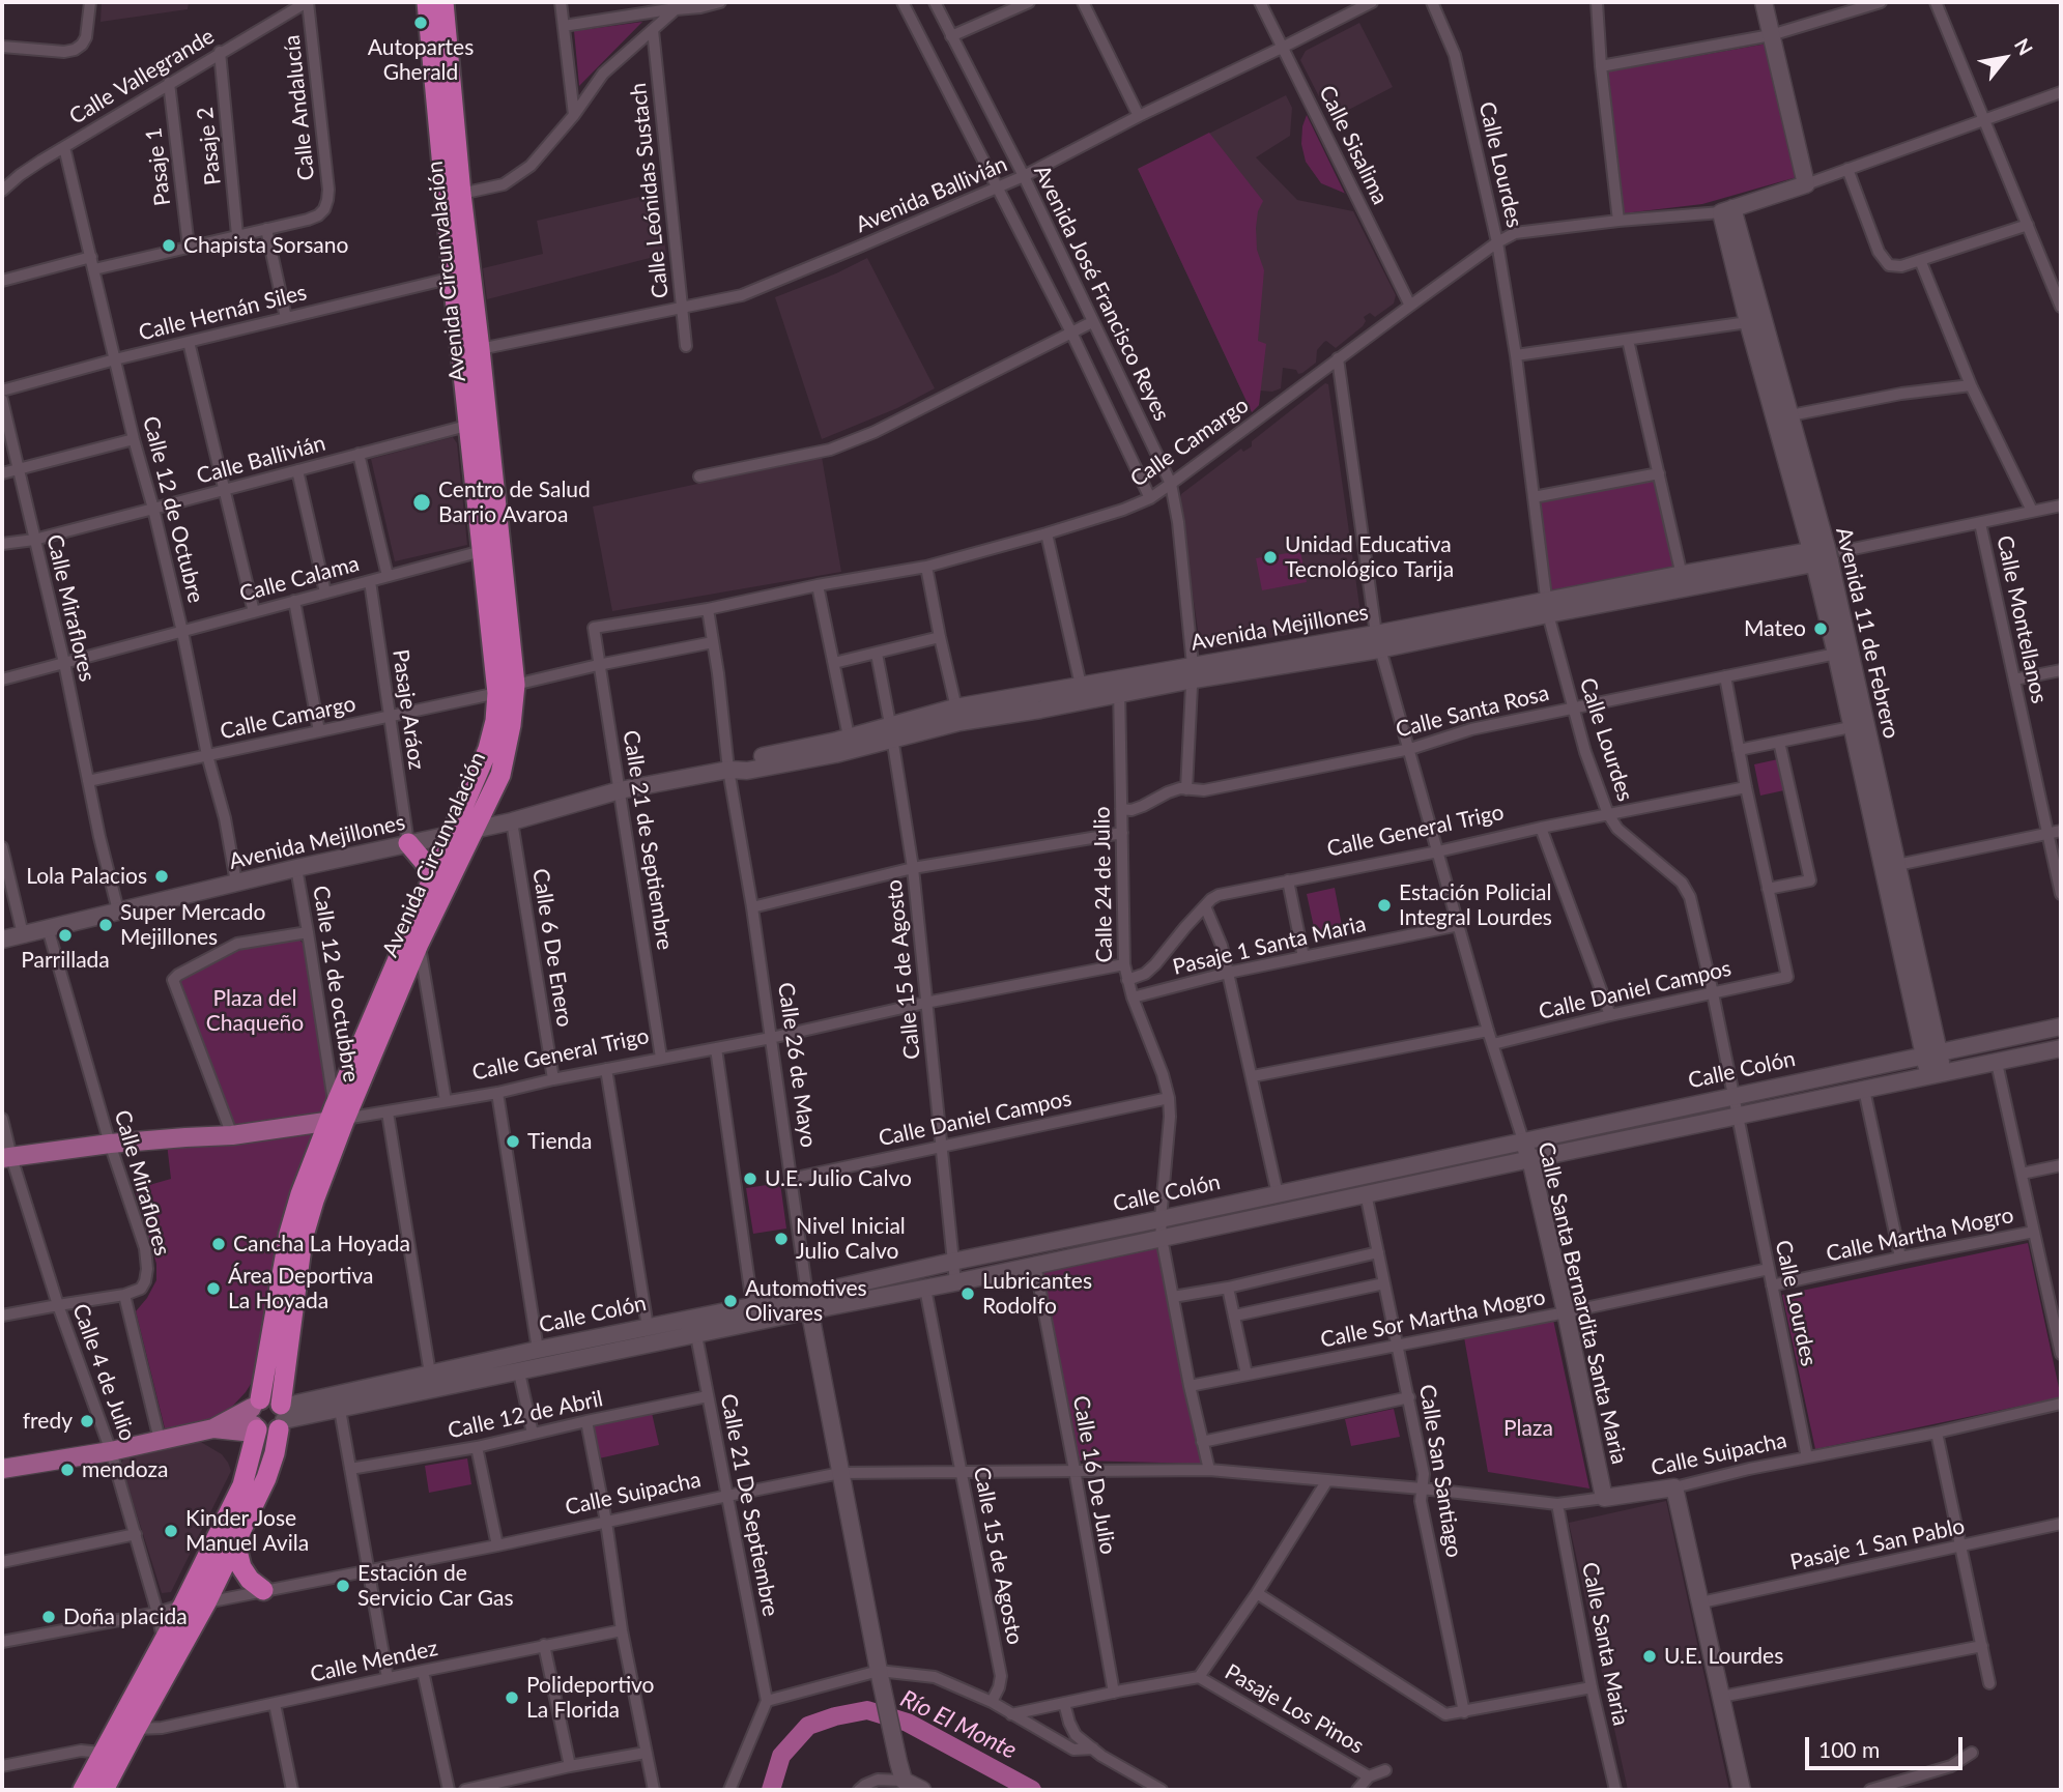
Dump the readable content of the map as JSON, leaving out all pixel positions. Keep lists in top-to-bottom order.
{
  "streets": {
    "highway": ["Avenida Circunvalación"],
    "main road": ["Calle General Trigo"],
    "street": [
      "Calle Vallegrande",
      "Calle Andalucía",
      "Calle Sisalima",
      "Pasaje 2",
      "Calle Lourdes",
      "Pasaje 1",
      "Calle Leónidas Sustach",
      "Avenida Ballivián",
      "Avenida José Francisco Reyes",
      "Calle Hernán Siles",
      "Calle Camargo",
      "Calle Ballivián",
      "Calle 12 de Octubre",
      "Calle Calama",
      "Calle Miraflores",
      "Calle Montellanos",
      "Avenida Mejillones",
      "Avenida 11 de Febrero",
      "Pasaje Aráoz",
      "Calle Santa Rosa",
      "Calle 21 de Septiembre",
      "Calle 24 de Julio",
      "Pasaje 1 Santa Maria",
      "Calle 6 De Enero",
      "Calle 15 de Agosto",
      "Calle 12 de octubbre",
      "Calle Daniel Campos",
      "Calle 26 de Mayo",
      "Calle Colón",
      "Calle Martha Mogro",
      "Calle Santa Bernardita Santa Maria",
      "Calle Sor Martha Mogro",
      "Calle 4 de Julio",
      "Calle 12 de Abril",
      "Calle Suipacha",
      "Calle San Santiago",
      "Calle 16 De Julio",
      "Calle 21 De Septiembre",
      "Pasaje 1 San Pablo",
      "Calle Santa Maria",
      "Calle Mendez",
      "Pasaje Los Pinos"
    ]
  },
  "crossings": [
    ["Calle Vallegrande", "Calle Andalucía"],
    ["Calle Vallegrande", "Pasaje 2"],
    ["Calle Vallegrande", "Pasaje 1"],
    ["Calle Vallegrande", "Calle 12 de Octubre"],
    ["Calle Sisalima", "Avenida Ballivián"],
    ["Calle Sisalima", "Calle Camargo"],
    ["Calle Lourdes", "Calle Camargo"],
    ["Calle Lourdes", "Avenida Mejillones"],
    ["Calle Lourdes", "Calle Santa Rosa"],
    ["Calle Lourdes", "Calle General Trigo"],
    ["Calle Lourdes", "Calle Daniel Campos"],
    ["Calle Lourdes", "Calle Colón"],
    ["Calle Lourdes", "Calle Martha Mogro"],
    ["Calle Lourdes", "Calle Sor Martha Mogro"],
    ["Calle Lourdes", "Calle Suipacha"],
    ["Calle Leónidas Sustach", "Avenida Ballivián"],
    ["Avenida Ballivián", "Avenida Circunvalación"],
    ["Avenida Ballivián", "Avenida José Francisco Reyes"],
    ["Avenida Circunvalación", "Calle Hernán Siles"],
    ["Avenida Circunvalación", "Calle Camargo"],
    ["Avenida Circunvalación", "Calle Ballivián"],
    ["Avenida Circunvalación", "Calle Calama"],
    ["Avenida Circunvalación", "Avenida Mejillones"],
    ["Avenida Circunvalación", "Calle General Trigo"],
    ["Avenida Circunvalación", "Calle 12 de octubbre"],
    ["Avenida Circunvalación", "Calle Colón"],
    ["Avenida Circunvalación", "Calle 4 de Julio"],
    ["Avenida Circunvalación", "Calle Suipacha"],
    ["Avenida Circunvalación", "Calle Mendez"],
    ["Avenida José Francisco Reyes", "Calle Camargo"],
    ["Avenida José Francisco Reyes", "Avenida Mejillones"],
    ["Avenida José Francisco Reyes", "Calle Santa Rosa"],
    ["Calle Hernán Siles", "Calle 12 de Octubre"],
    ["Calle Camargo", "Calle 12 de Octubre"],
    ["Calle Camargo", "Calle Miraflores"],
    ["Calle Camargo", "Avenida 11 de Febrero"],
    ["Calle Camargo", "Pasaje Aráoz"],
    ["Calle Camargo", "Calle 21 de Septiembre"],
    ["Calle Camargo", "Calle 26 de Mayo"],
    ["Calle Camargo", "Calle Santa Bernardita Santa Maria"],
    ["Calle Ballivián", "Calle 12 de Octubre"],
    ["Calle Ballivián", "Calle Miraflores"],
    ["Calle 12 de Octubre", "Calle Calama"],
    ["Calle 12 de Octubre", "Avenida Mejillones"],
    ["Calle Calama", "Calle Miraflores"],
    ["Calle Calama", "Pasaje Aráoz"],
    ["Calle Miraflores", "Avenida Mejillones"],
    ["Calle Miraflores", "Calle General Trigo"],
    ["Calle Montellanos", "Avenida Mejillones"],
    ["Avenida Mejillones", "Avenida 11 de Febrero"],
    ["Avenida Mejillones", "Pasaje Aráoz"],
    ["Avenida Mejillones", "Calle 21 de Septiembre"],
    ["Avenida Mejillones", "Calle 24 de Julio"],
    ["Avenida Mejillones", "Calle 6 De Enero"],
    ["Avenida Mejillones", "Calle 15 de Agosto"],
    ["Avenida Mejillones", "Calle 12 de octubbre"],
    ["Avenida Mejillones", "Calle 26 de Mayo"],
    ["Avenida Mejillones", "Calle Santa Bernardita Santa Maria"],
    ["Avenida 11 de Febrero", "Calle Santa Rosa"],
    ["Avenida 11 de Febrero", "Calle Colón"],
    ["Calle Santa Rosa", "Calle 24 de Julio"],
    ["Calle Santa Rosa", "Calle Santa Bernardita Santa Maria"],
    ["Calle General Trigo", "Calle 21 de Septiembre"],
    ["Calle General Trigo", "Calle 24 de Julio"],
    ["Calle General Trigo", "Calle 6 De Enero"],
    ["Calle General Trigo", "Calle 15 de Agosto"],
    ["Calle General Trigo", "Calle 12 de octubbre"],
    ["Calle General Trigo", "Calle 26 de Mayo"],
    ["Calle General Trigo", "Calle Santa Bernardita Santa Maria"],
    ["Calle General Trigo", "Calle 4 de Julio"],
    ["Calle 24 de Julio", "Pasaje 1 Santa Maria"],
    ["Calle 24 de Julio", "Calle Daniel Campos"],
    ["Calle 24 de Julio", "Calle Colón"],
    ["Calle 24 de Julio", "Calle Sor Martha Mogro"],
    ["Calle 24 de Julio", "Calle Suipacha"],
    ["Pasaje 1 Santa Maria", "Calle Santa Bernardita Santa Maria"],
    ["Calle 15 de Agosto", "Calle Daniel Campos"],
    ["Calle 15 de Agosto", "Calle Colón"],
    ["Calle 15 de Agosto", "Calle Suipacha"],
    ["Calle Daniel Campos", "Calle 26 de Mayo"],
    ["Calle Daniel Campos", "Calle Santa Bernardita Santa Maria"],
    ["Calle 26 de Mayo", "Calle Colón"],
    ["Calle 26 de Mayo", "Calle Suipacha"],
    ["Calle Colón", "Calle Santa Bernardita Santa Maria"],
    ["Calle Colón", "Calle San Santiago"],
    ["Calle Colón", "Calle 16 De Julio"],
    ["Calle Colón", "Calle 21 De Septiembre"],
    ["Calle Santa Bernardita Santa Maria", "Calle Sor Martha Mogro"],
    ["Calle Santa Bernardita Santa Maria", "Calle Suipacha"],
    ["Calle Sor Martha Mogro", "Calle San Santiago"],
    ["Calle 12 de Abril", "Calle 21 De Septiembre"],
    ["Calle Suipacha", "Calle San Santiago"],
    ["Calle Suipacha", "Calle 16 De Julio"],
    ["Calle Suipacha", "Calle 21 De Septiembre"],
    ["Calle Suipacha", "Calle Santa Maria"]
  ],
  "water": ["Río El Monte"],
  "parks": ["Plaza del Chaqueño", "Plaza"],
  "places": [
    "Autopartes Gherald",
    "Chapista Sorsano",
    "Centro de Salud Barrio Avaroa",
    "Unidad Educativa Tecnológico Tarija",
    "Mateo",
    "Lola Palacios",
    "Estación Policial Integral Lourdes",
    "Super Mercado Mejillones",
    "Parrillada",
    "Tienda",
    "U.E. Julio Calvo",
    "Nivel Inicial Julio Calvo",
    "Cancha La Hoyada",
    "Área Deportiva La Hoyada",
    "Lubricantes Rodolfo",
    "Automotives Olivares",
    "fredy",
    "mendoza",
    "Kinder Jose Manuel Avila",
    "Estación de Servicio Car Gas",
    "Doña placida",
    "U.E. Lourdes",
    "Polideportivo La Florida"
  ],
  "scale_bar": "100 m",
  "north": "top right"
}
